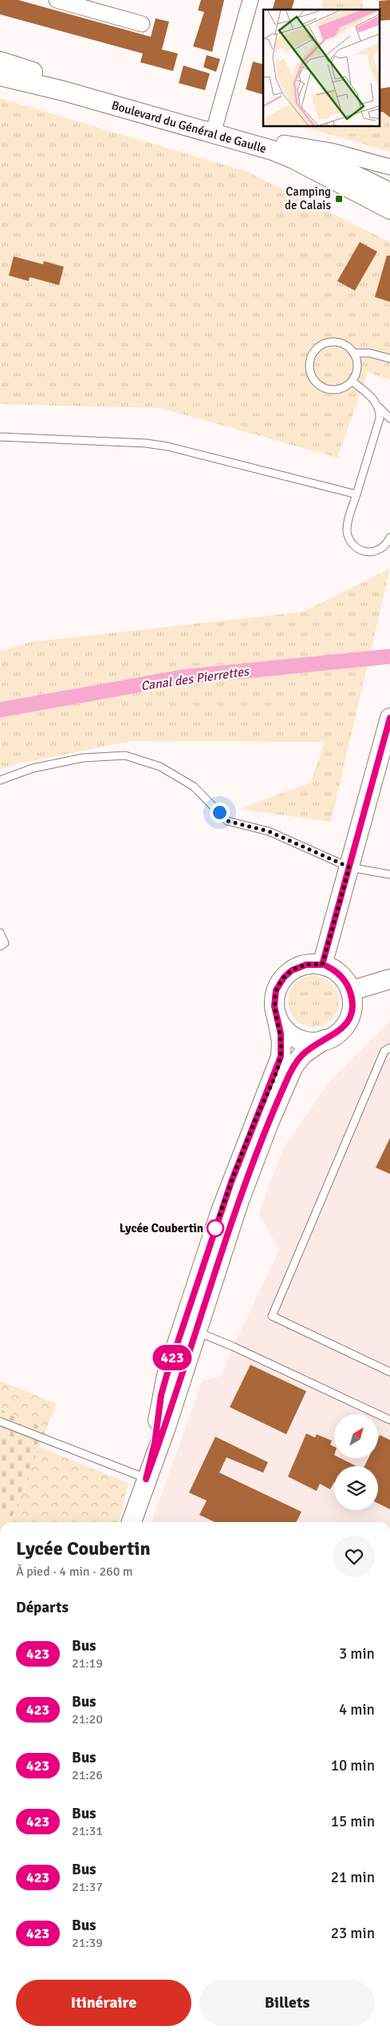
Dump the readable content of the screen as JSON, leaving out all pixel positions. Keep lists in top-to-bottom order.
{
  "streets": {
    "street": ["Boulevard du Général de Gaulle"]
  },
  "water": ["Canal des Pierrettes"],
  "places": {
    "transit": ["Camping de Calais"],
    "other": ["Lycée Coubertin"]
  },
  "lines": ["bus line 423"],
  "north": "top right",
  "page": {
    "on_map": "423",
    "heading": [
      ["Lycée Coubertin", "À pied · 4 min · 260 m"],
      "Départs"
    ],
    "list": [
      {
        "mark": "423",
        "name": "Bus",
        "note": "21:19",
        "value": "3 min"
      },
      {
        "mark": "423",
        "name": "Bus",
        "note": "21:20",
        "value": "4 min"
      },
      {
        "mark": "423",
        "name": "Bus",
        "note": "21:26",
        "value": "10 min"
      },
      {
        "mark": "423",
        "name": "Bus",
        "note": "21:31",
        "value": "15 min"
      },
      {
        "mark": "423",
        "name": "Bus",
        "note": "21:37",
        "value": "21 min"
      },
      {
        "mark": "423",
        "name": "Bus",
        "note": "21:39",
        "value": "23 min"
      }
    ],
    "buttons": ["Itinéraire", "Billets"]
  }
}
